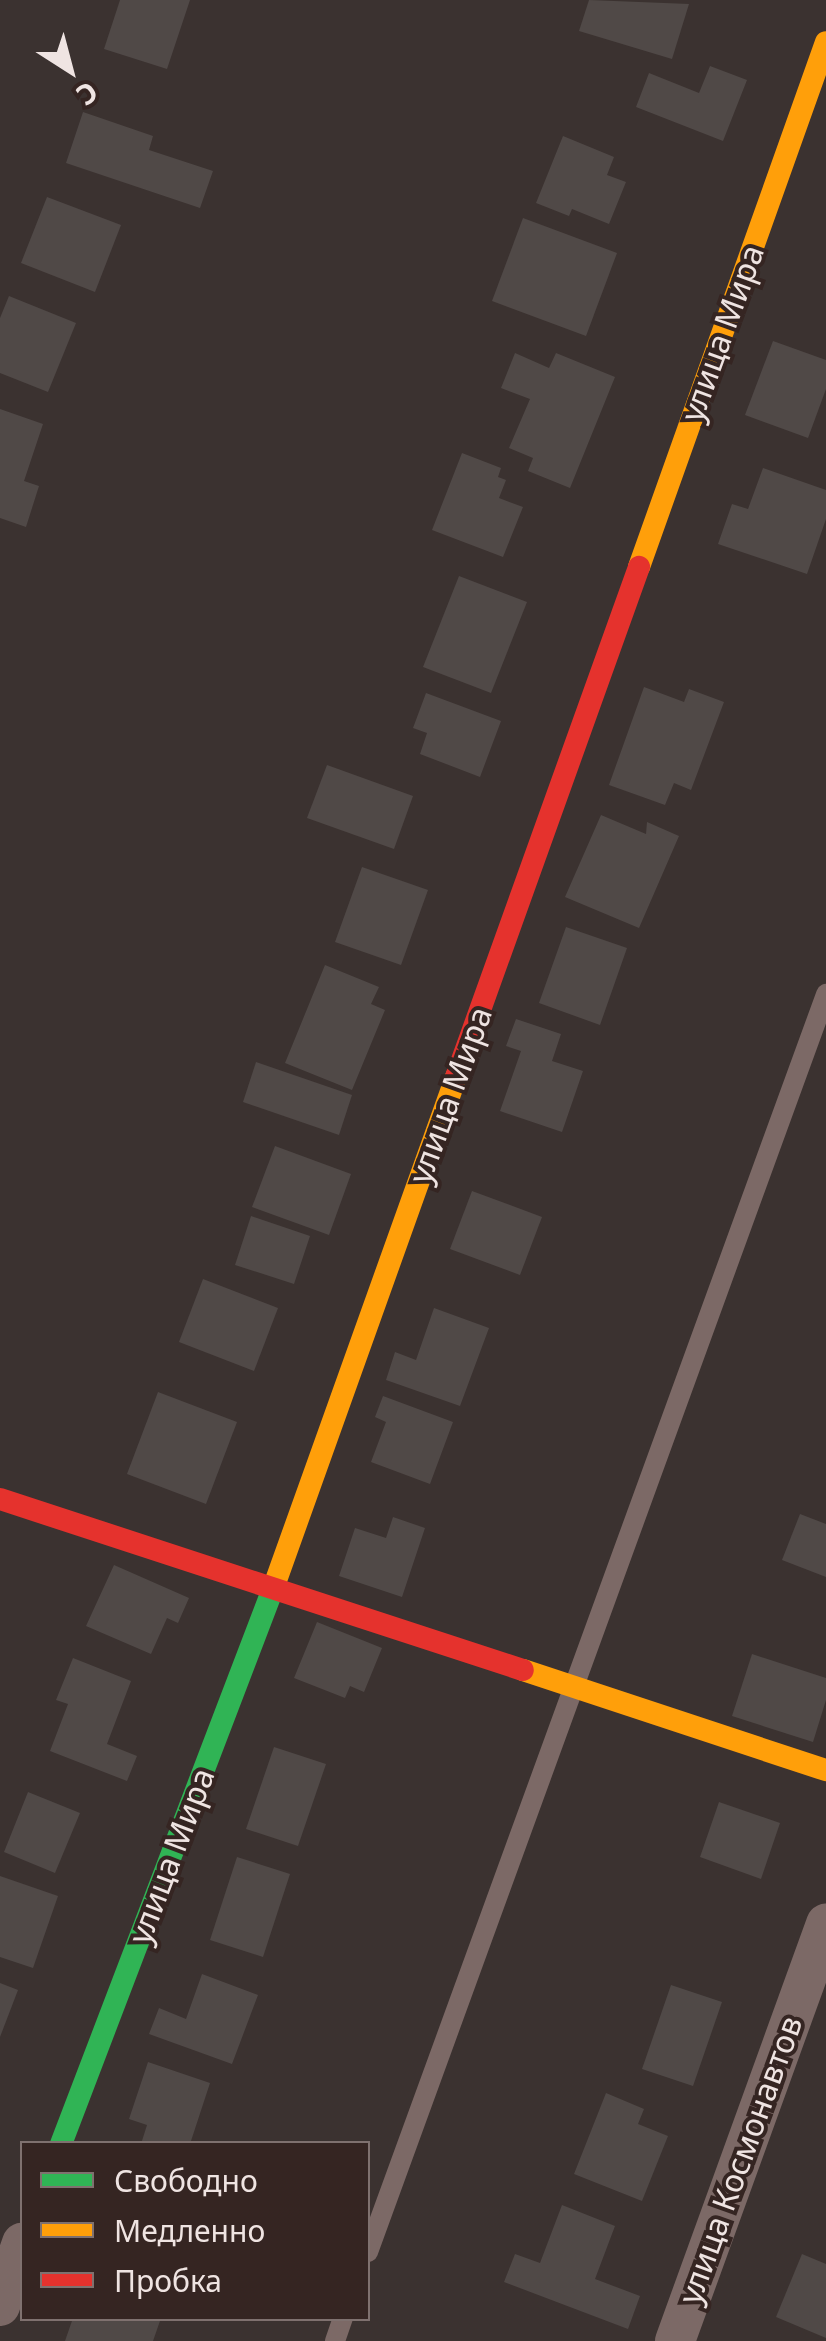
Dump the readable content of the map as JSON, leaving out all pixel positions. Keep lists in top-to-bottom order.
{
  "streets": {
    "street": ["улица Мира", "улица Космонавтов"]
  },
  "legend": ["Свободно", "Медленно", "Пробка"],
  "north": "bottom right"
}
